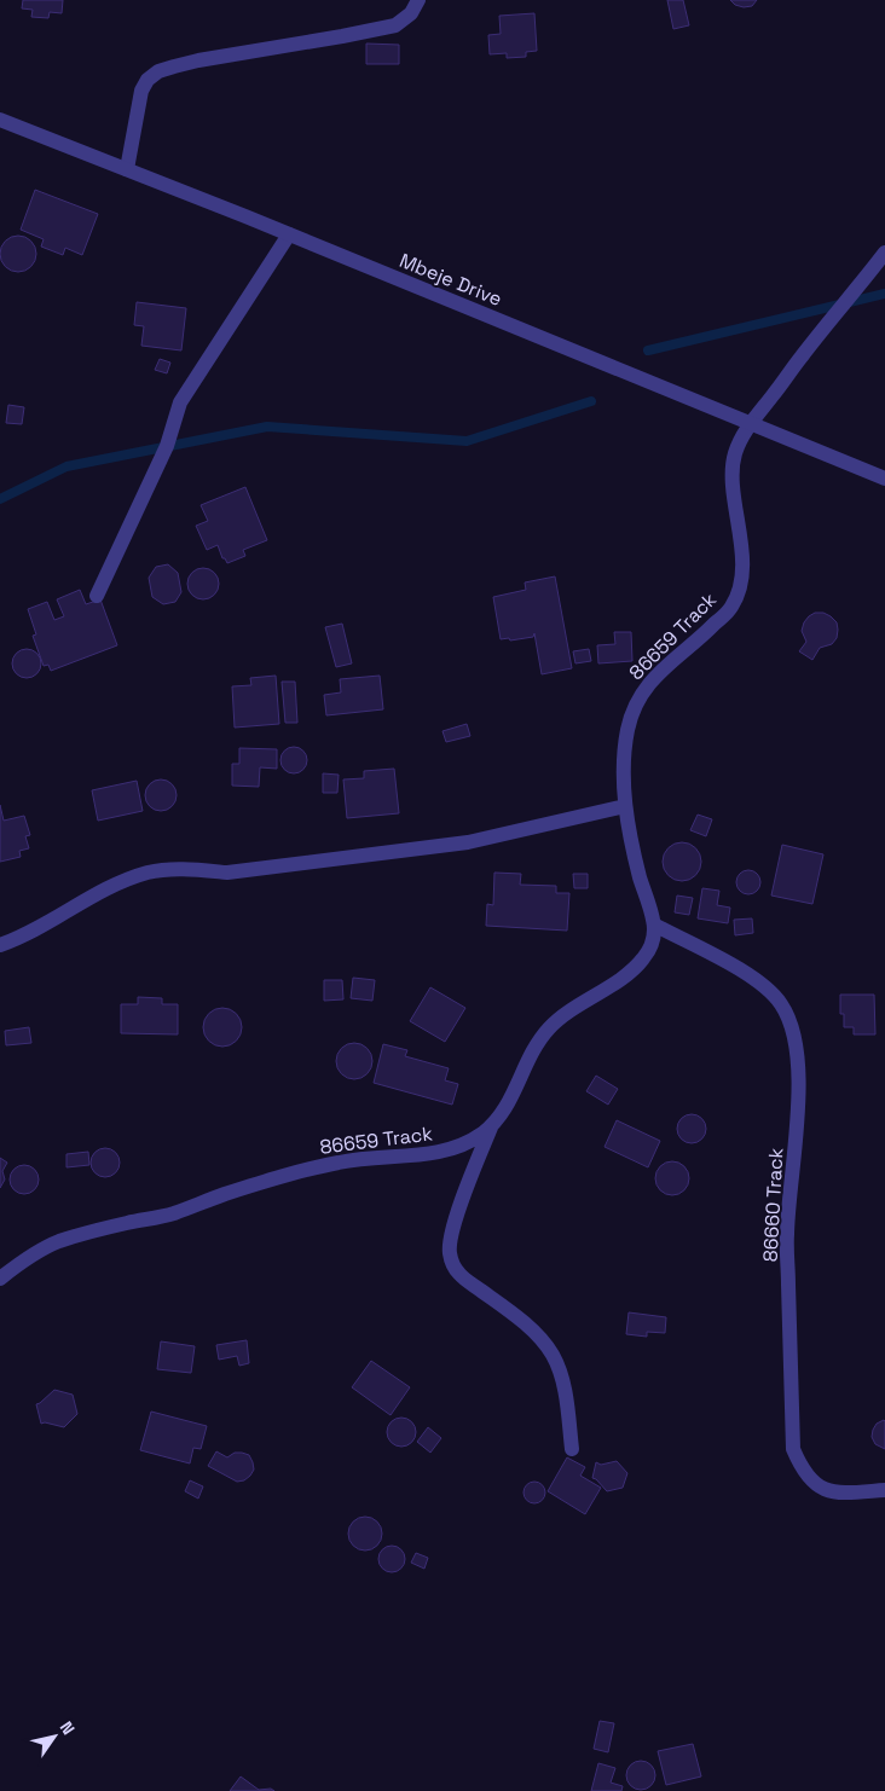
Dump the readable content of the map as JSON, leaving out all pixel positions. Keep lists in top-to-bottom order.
{
  "streets": {
    "street": ["Mbeje Drive", "86659 Track", "86660 Track"]
  },
  "crossings": [
    ["Mbeje Drive", "86659 Track"],
    ["86659 Track", "86660 Track"]
  ],
  "north": "top right"
}
